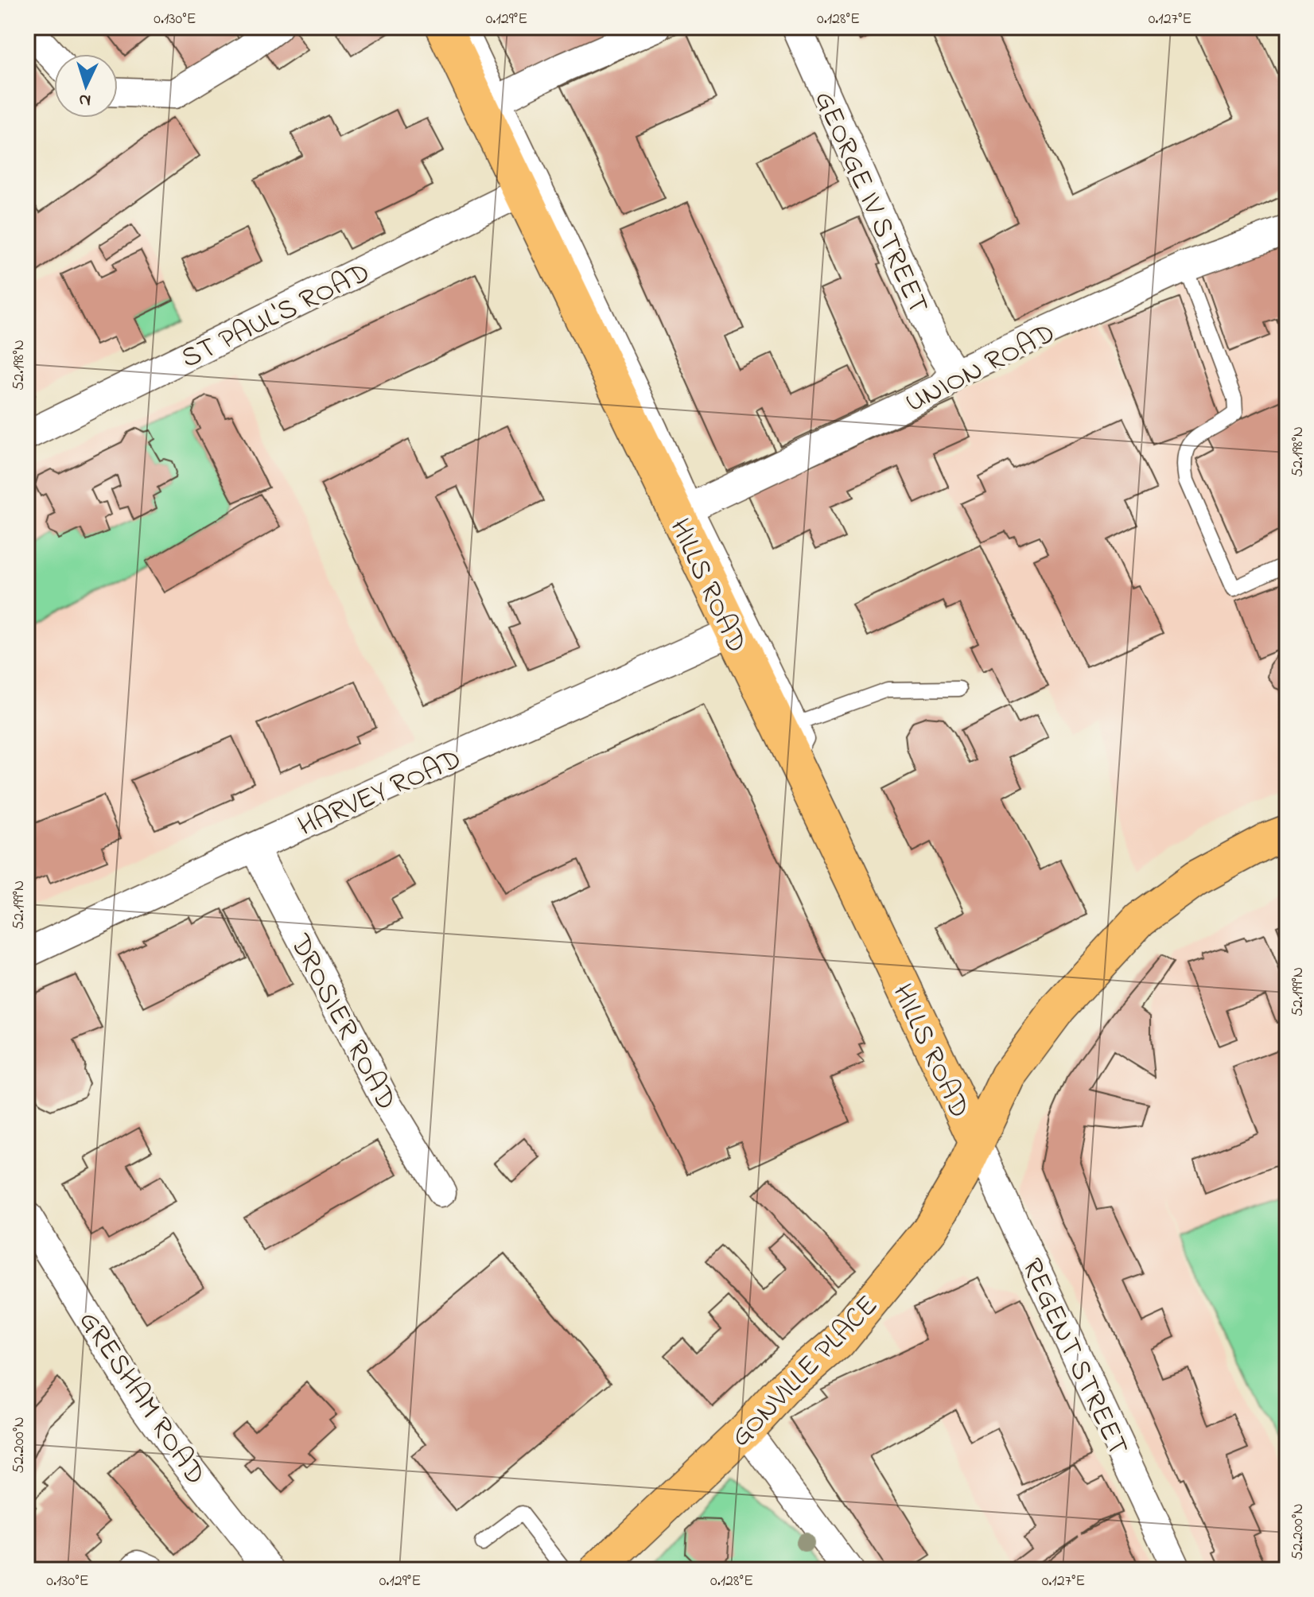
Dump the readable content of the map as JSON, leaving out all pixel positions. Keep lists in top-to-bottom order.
{
  "streets": {
    "main road": ["HILLS ROAD", "GONVILLE PLACE"],
    "street": [
      "GEORGE IV STREET",
      "ST PAUL'S ROAD",
      "UNION ROAD",
      "HARVEY ROAD",
      "DROSIER ROAD",
      "REGENT STREET",
      "GRESHAM ROAD"
    ]
  },
  "crossings": [
    ["GEORGE IV STREET", "UNION ROAD"],
    ["ST PAUL'S ROAD", "HILLS ROAD"],
    ["UNION ROAD", "HILLS ROAD"],
    ["HILLS ROAD", "HARVEY ROAD"],
    ["HILLS ROAD", "REGENT STREET"],
    ["HILLS ROAD", "GONVILLE PLACE"],
    ["HARVEY ROAD", "DROSIER ROAD"],
    ["REGENT STREET", "GONVILLE PLACE"]
  ],
  "north": "bottom",
  "coordinates": [
    "0.130°E",
    "0.129°E",
    "0.128°E",
    "0.127°E",
    "52.198°N",
    "52.199°N",
    "52.200°N"
  ]
}
